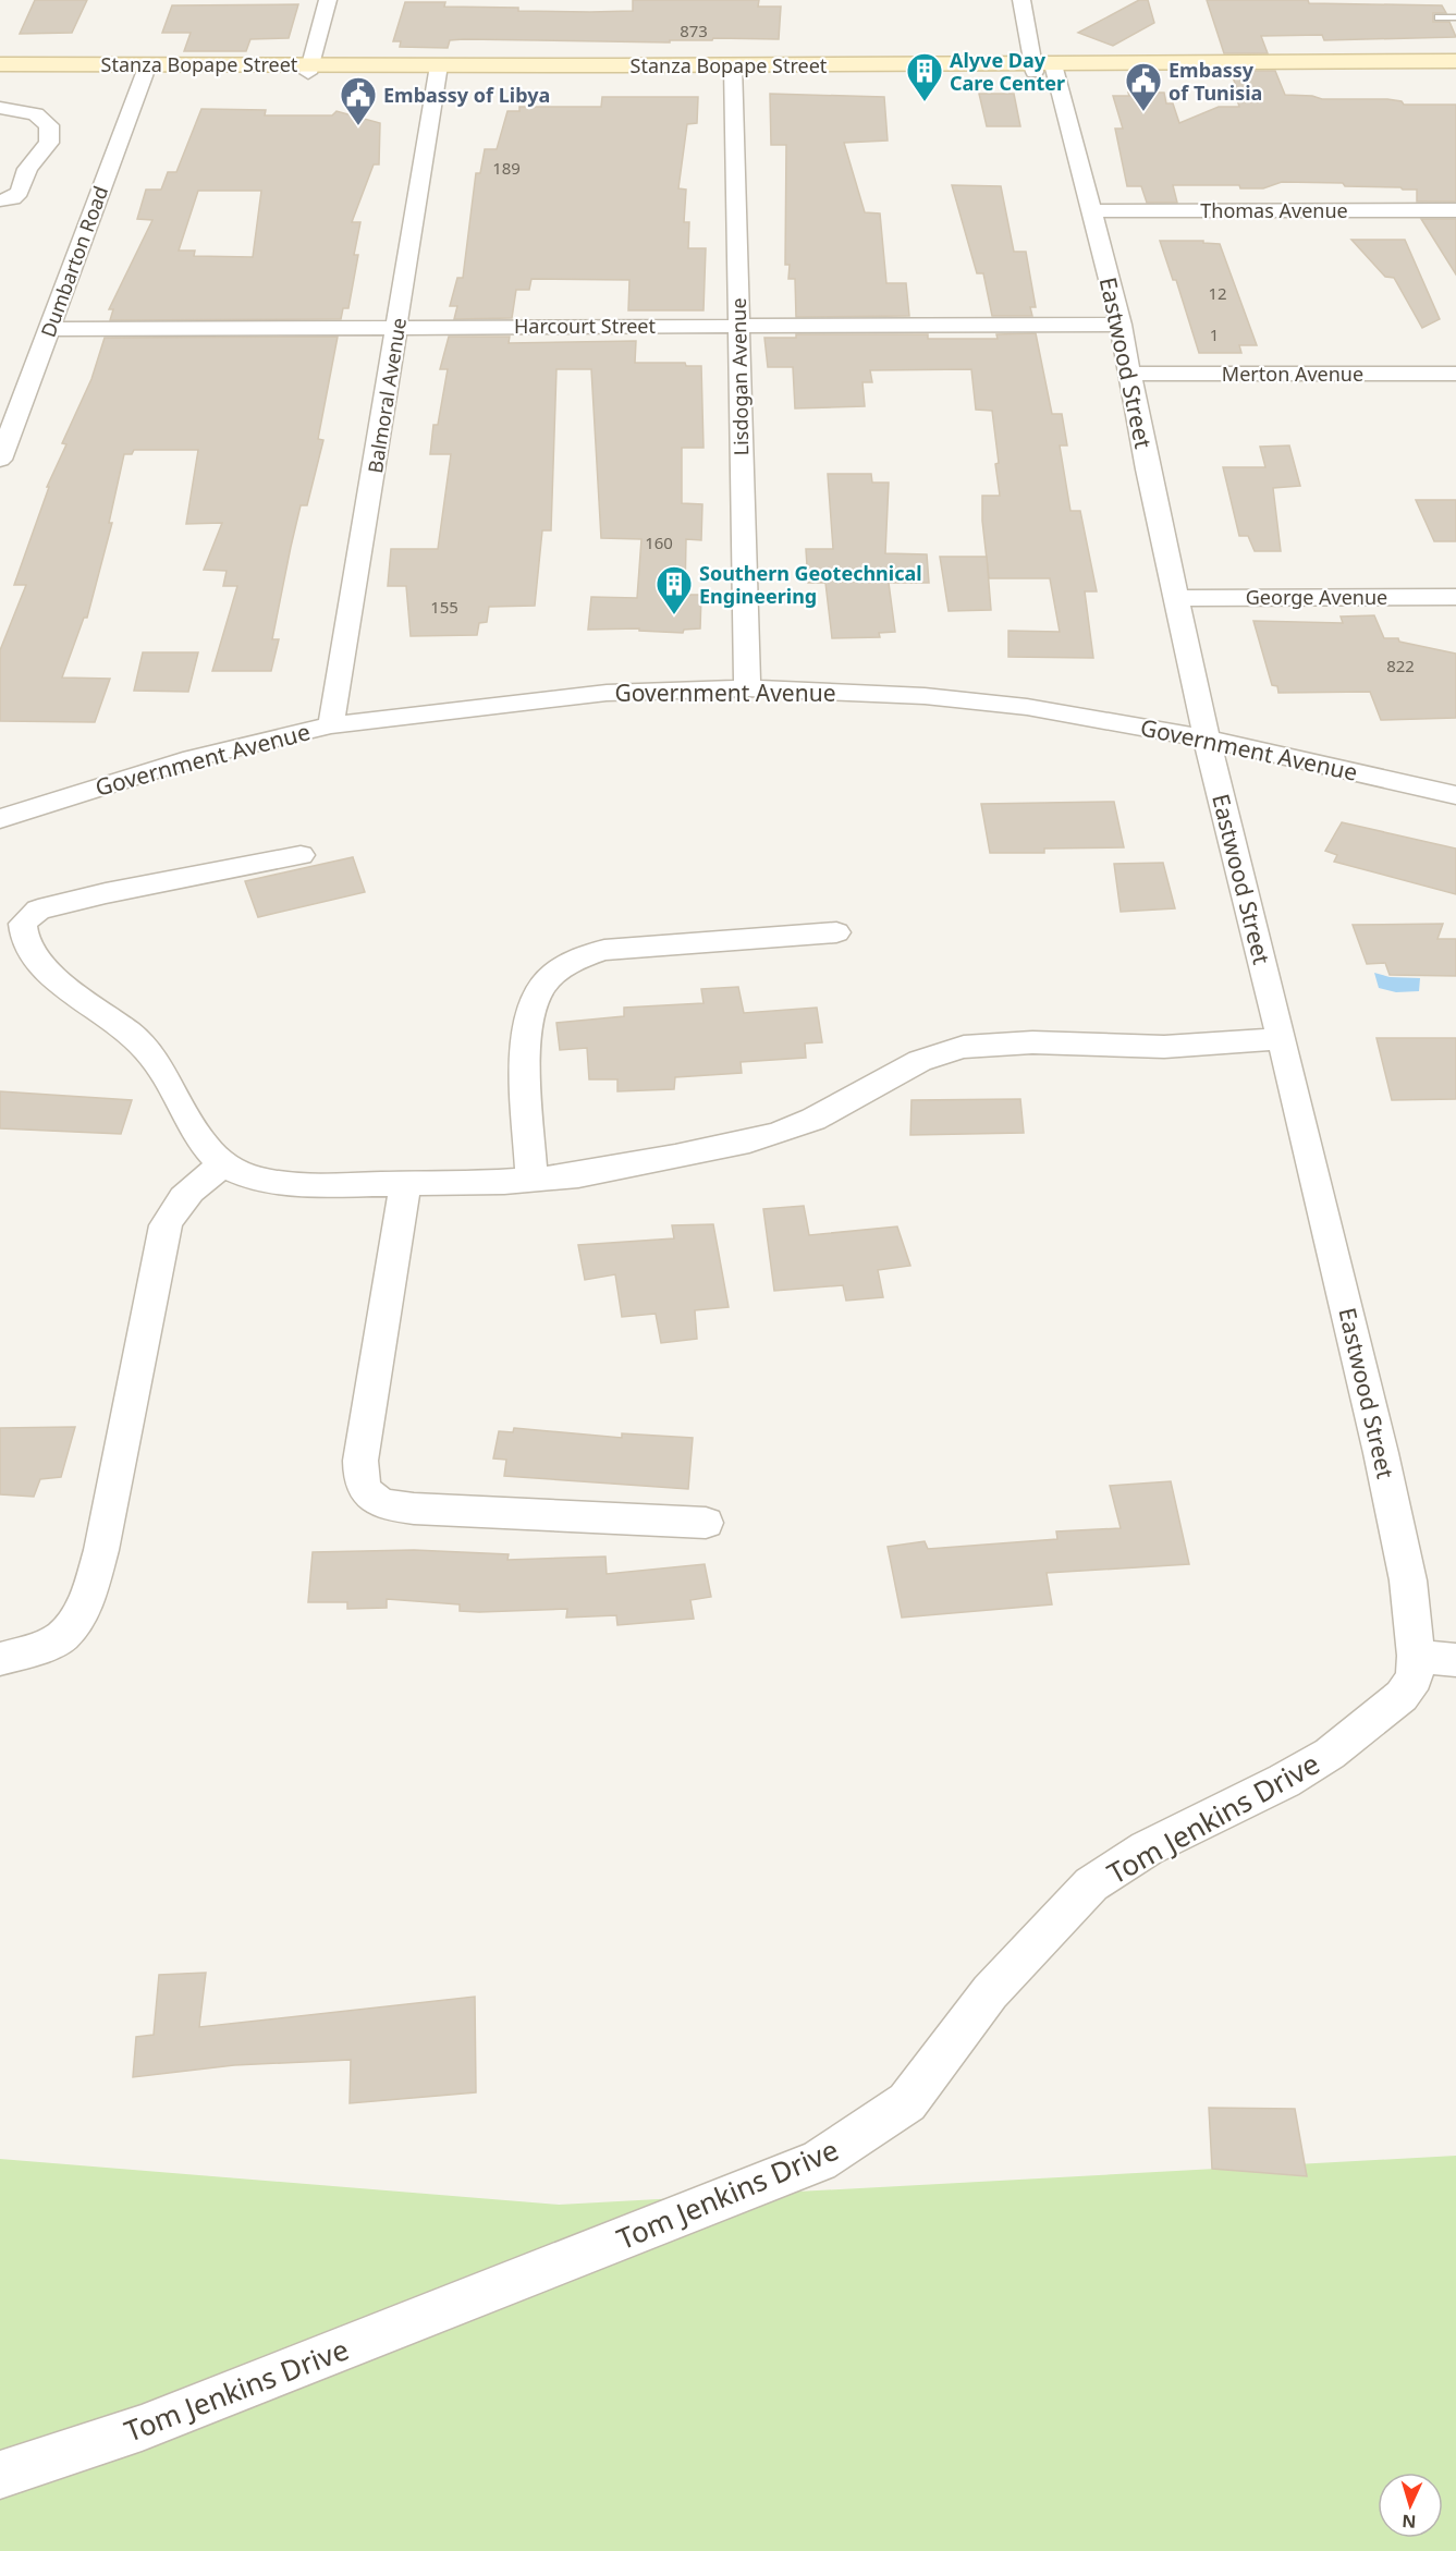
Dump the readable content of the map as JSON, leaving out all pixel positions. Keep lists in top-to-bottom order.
{
  "streets": {
    "main road": ["Stanza Bopape Street"],
    "street": [
      "Thomas Avenue",
      "Dumbarton Road",
      "Harcourt Street",
      "Eastwood Street",
      "Merton Avenue",
      "Lisdogan Avenue",
      "Balmoral Avenue",
      "George Avenue",
      "Government Avenue",
      "Tom Jenkins Drive"
    ]
  },
  "crossings": [
    ["Stanza Bopape Street", "Dumbarton Road"],
    ["Stanza Bopape Street", "Eastwood Street"],
    ["Stanza Bopape Street", "Lisdogan Avenue"],
    ["Stanza Bopape Street", "Balmoral Avenue"],
    ["Thomas Avenue", "Eastwood Street"],
    ["Dumbarton Road", "Harcourt Street"],
    ["Harcourt Street", "Eastwood Street"],
    ["Harcourt Street", "Lisdogan Avenue"],
    ["Harcourt Street", "Balmoral Avenue"],
    ["Eastwood Street", "Merton Avenue"],
    ["Eastwood Street", "George Avenue"],
    ["Eastwood Street", "Government Avenue"],
    ["Eastwood Street", "Tom Jenkins Drive"],
    ["Lisdogan Avenue", "Government Avenue"],
    ["Balmoral Avenue", "Government Avenue"]
  ],
  "places": {
    "building": ["Alyve Day Care Center", "Southern Geotechnical Engineering"],
    "public building": ["Embassy of Tunisia", "Embassy of Libya"]
  },
  "house_numbers": [
    "873",
    "189",
    "12",
    "1",
    "160",
    "155",
    "822"
  ],
  "north": "bottom"
}
